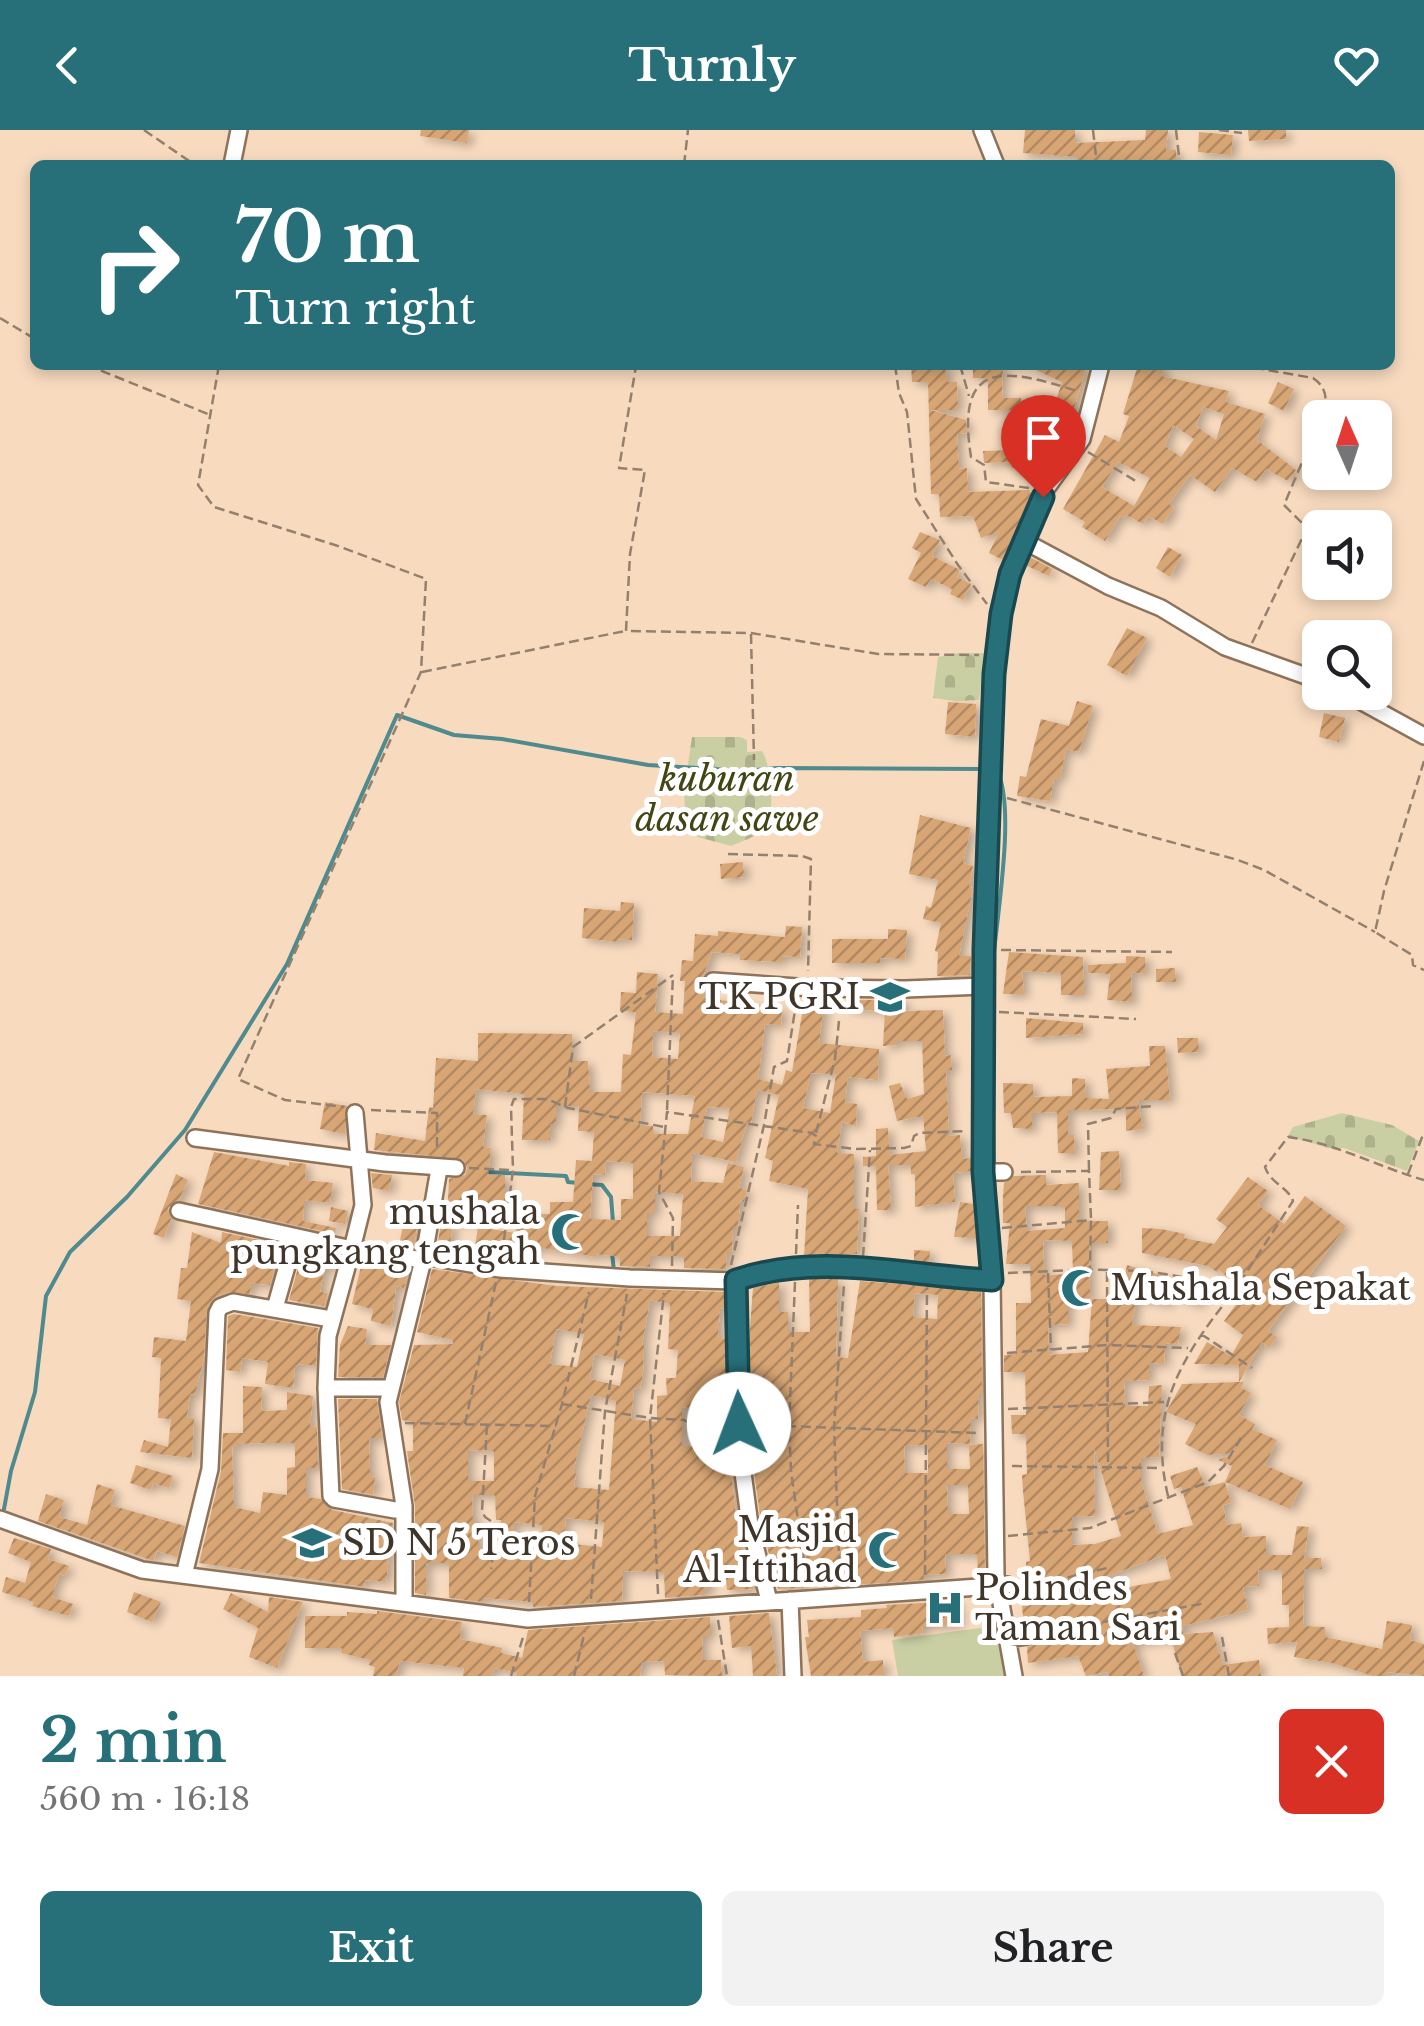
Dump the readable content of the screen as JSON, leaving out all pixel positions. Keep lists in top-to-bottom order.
{
  "parks": ["kuburan dasan sawe"],
  "places": {
    "school or university": ["TK PGRI", "SD N 5 Teros"],
    "mosque": ["mushala pungkang tengah", "Mushala Sepakat", "Masjid Al-Ittihad"],
    "hospital": ["Polindes Taman Sari"]
  },
  "north": "top",
  "page": {
    "header": "Turnly",
    "turn": ["70 m", "Turn right"],
    "heading": ["2 min", "560 m · 16:18"],
    "buttons": ["Exit", "Share"]
  }
}
